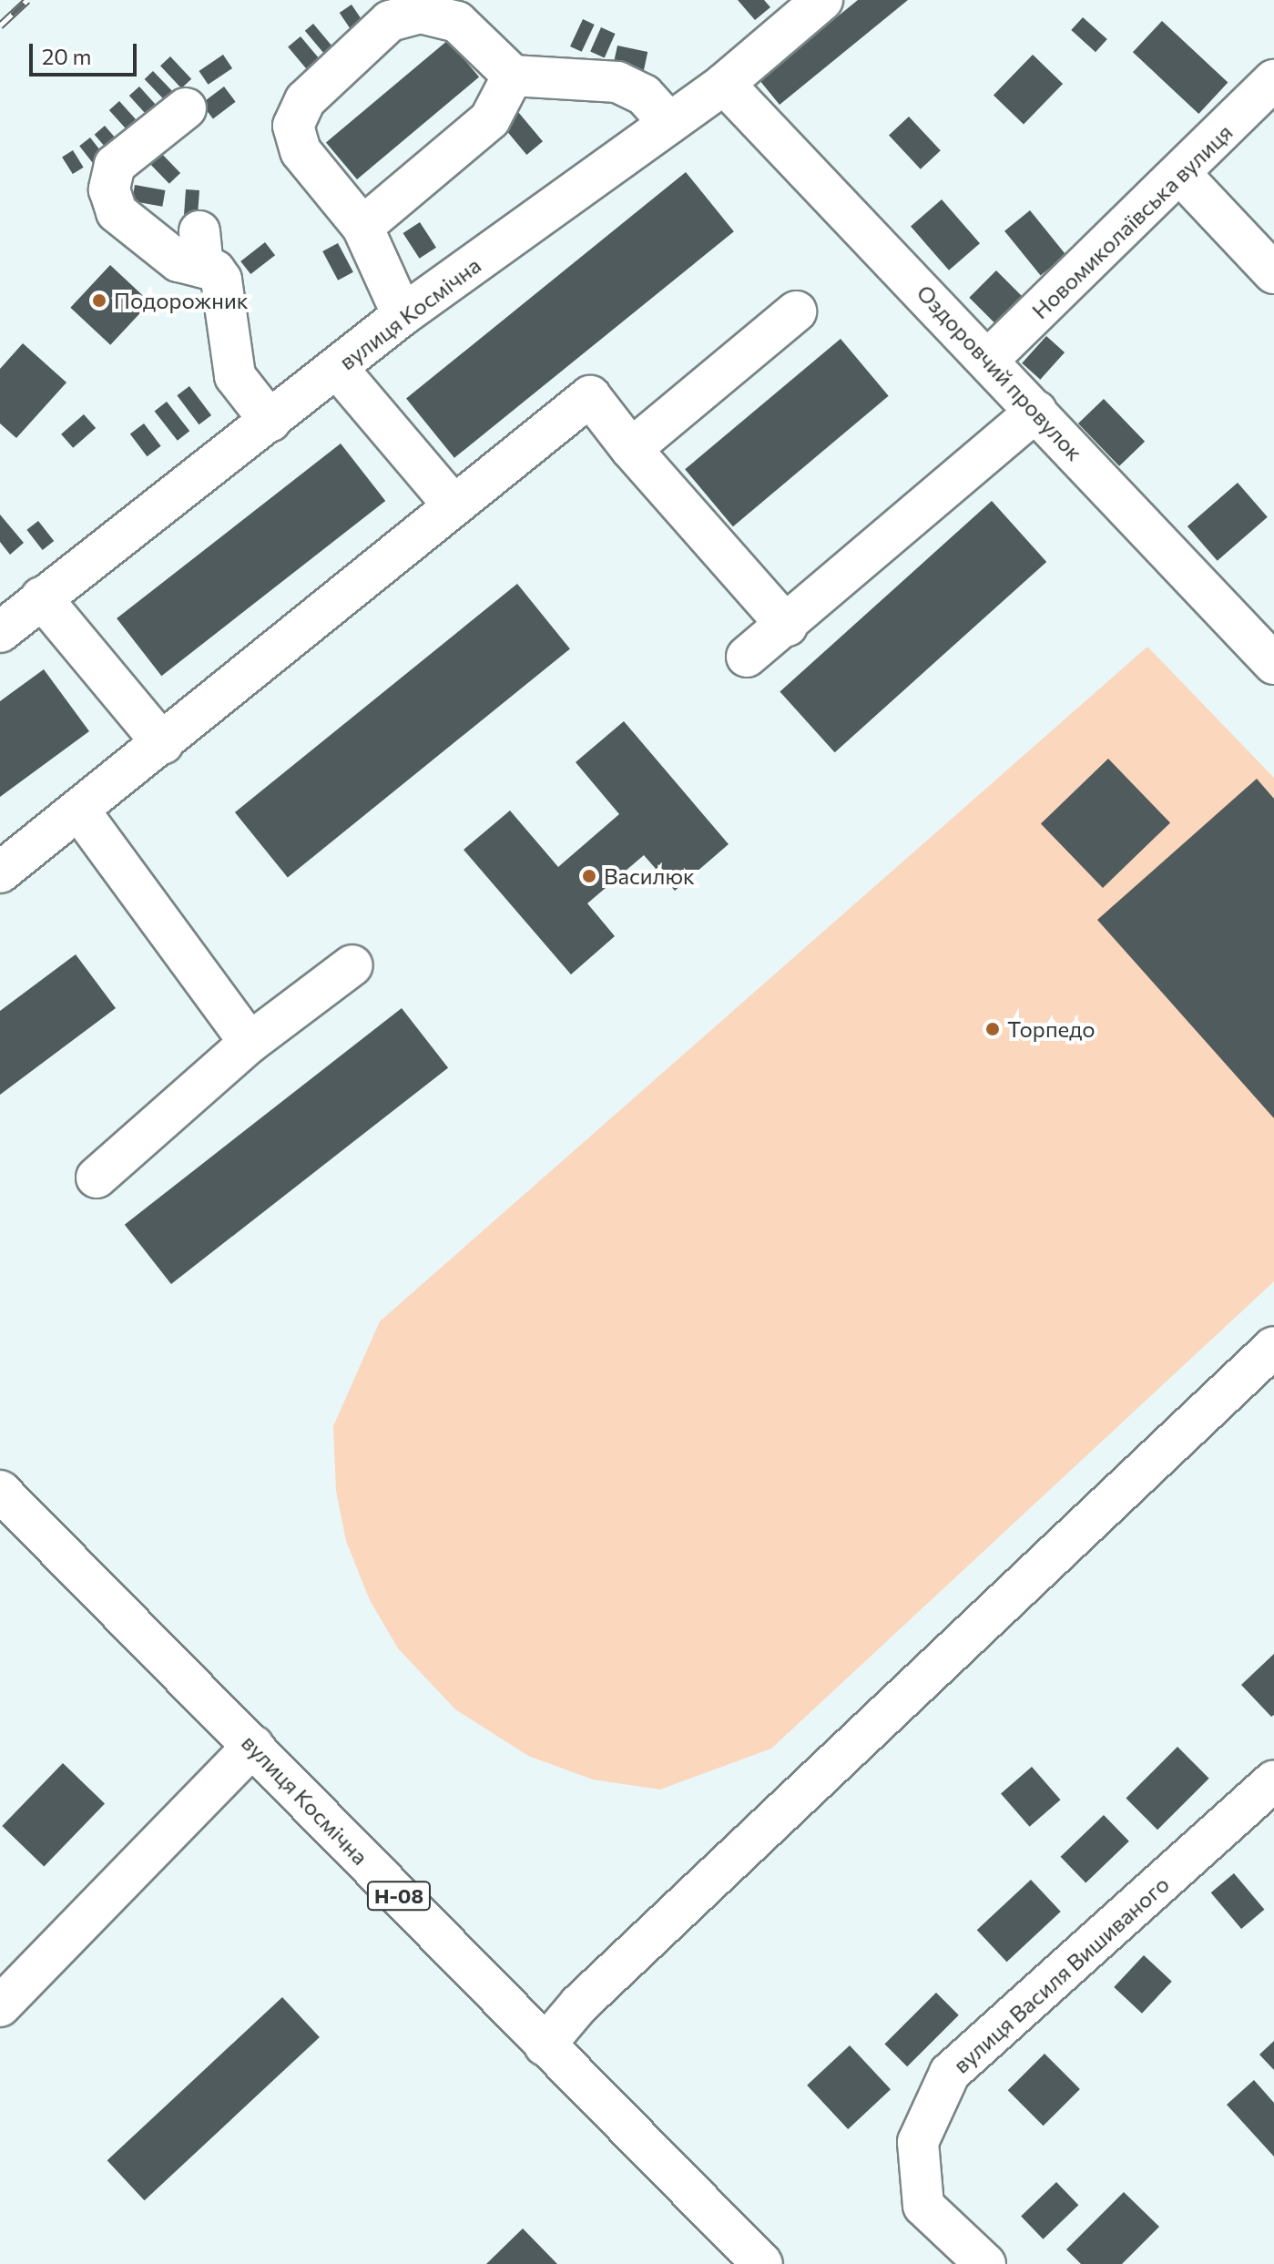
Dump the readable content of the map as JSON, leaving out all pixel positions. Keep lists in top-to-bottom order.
{
  "streets": {
    "street": [
      "Новомиколаївська вулиця",
      "вулиця Космічна",
      "Оздоровчий провулок",
      "Н-08",
      "вулиця Василя Вишиваного"
    ]
  },
  "crossings": [
    ["Новомиколаївська вулиця", "Оздоровчий провулок"],
    ["вулиця Космічна", "Оздоровчий провулок"]
  ],
  "places": ["Подорожник", "Василюк", "Торпедо"],
  "scale_bar": "20 m"
}
